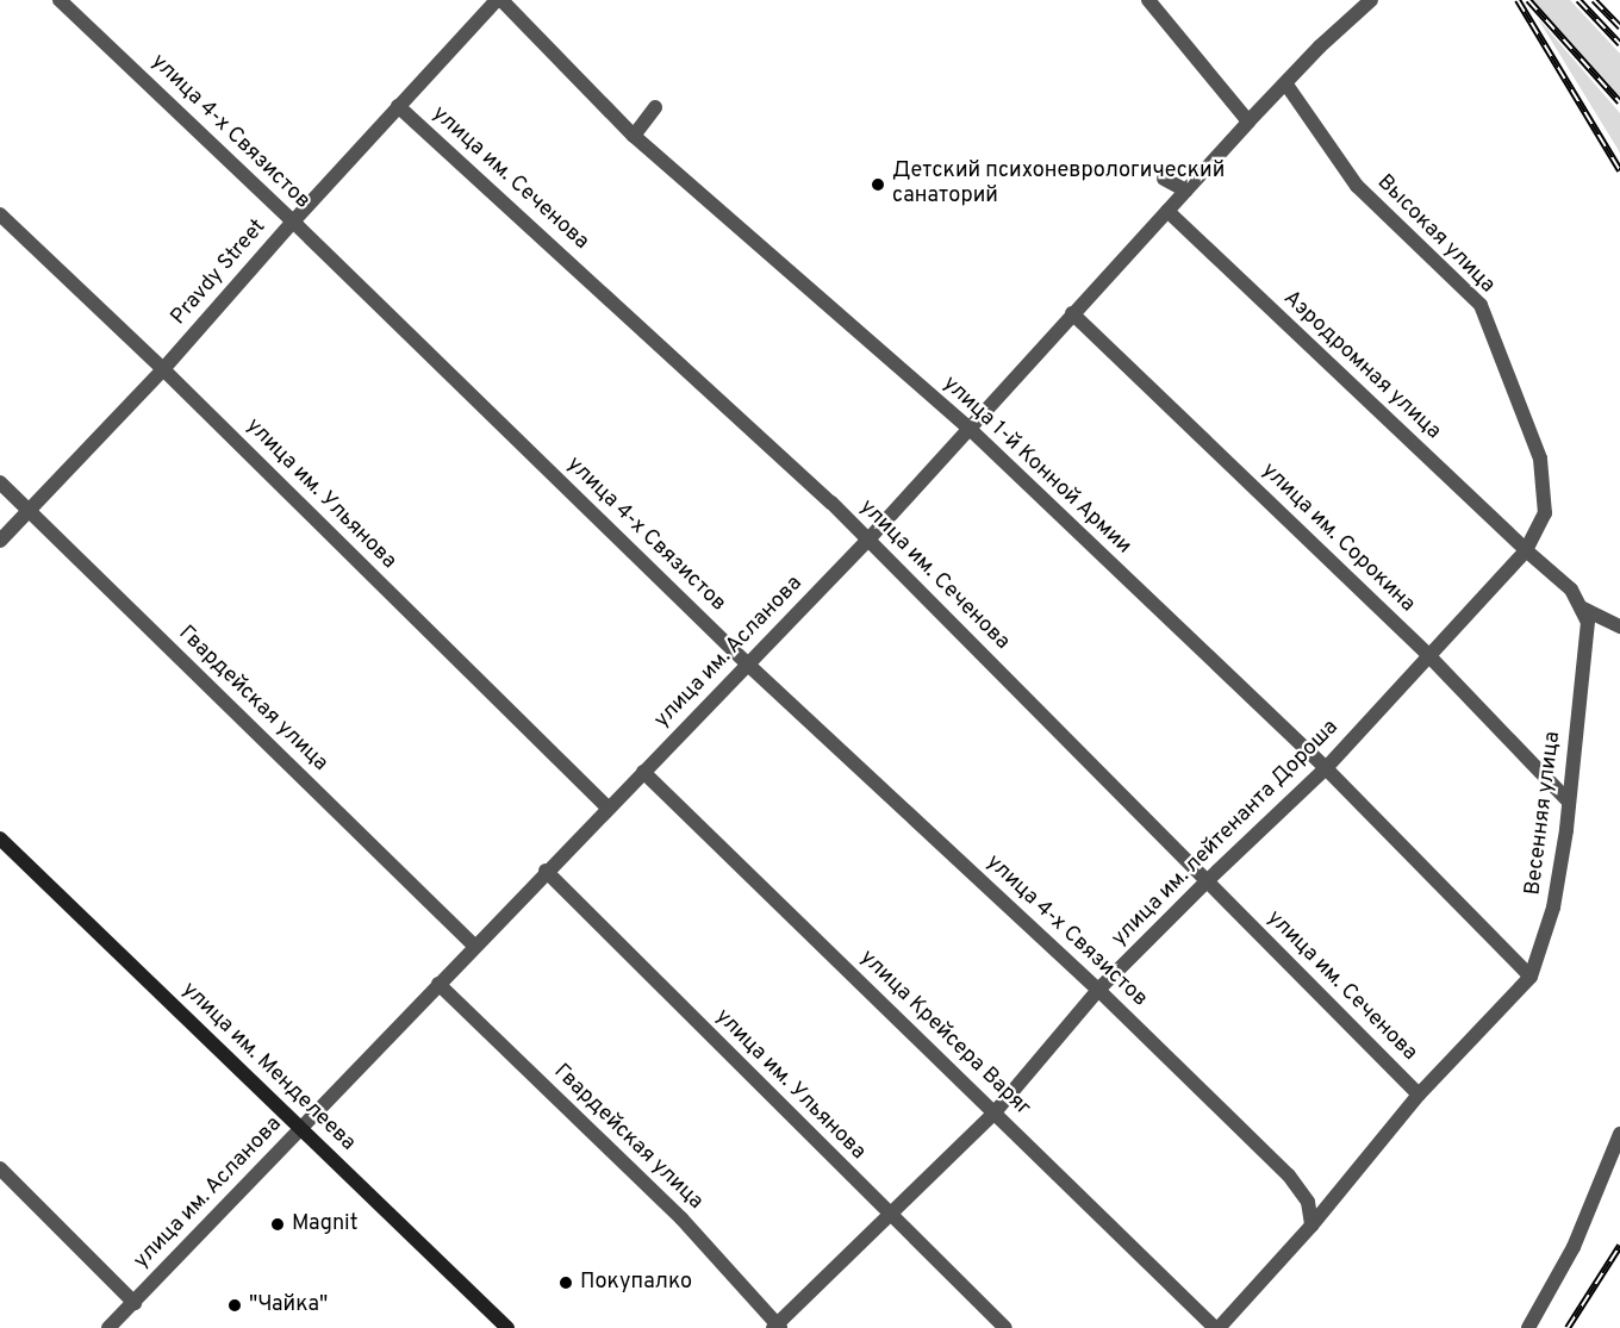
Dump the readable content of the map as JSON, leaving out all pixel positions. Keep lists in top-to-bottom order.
{
  "streets": {
    "main road": ["улица им. Менделеева"],
    "street": [
      "улица 4-х Связистов",
      "улица им. Сеченова",
      "Высокая улица",
      "Pravdy Street",
      "Аэродромная улица",
      "улица 1-й Конной Армии",
      "улица им. Ульянова",
      "улица им. Сорокина",
      "улица им. Асланова",
      "Гвардейская улица",
      "Весенняя улица",
      "улица им. лейтенанта Дороша",
      "улица Крейсера Варяг"
    ]
  },
  "crossings": [
    ["улица 4-х Связистов", "Pravdy Street"],
    ["улица 4-х Связистов", "улица им. Асланова"],
    ["улица 4-х Связистов", "Весенняя улица"],
    ["улица 4-х Связистов", "улица им. лейтенанта Дороша"],
    ["улица им. Сеченова", "Pravdy Street"],
    ["улица им. Сеченова", "улица им. Асланова"],
    ["улица им. Сеченова", "Весенняя улица"],
    ["улица им. Сеченова", "улица им. лейтенанта Дороша"],
    ["Высокая улица", "Аэродромная улица"],
    ["Высокая улица", "улица им. Асланова"],
    ["Высокая улица", "Весенняя улица"],
    ["Высокая улица", "улица им. лейтенанта Дороша"],
    ["Pravdy Street", "улица 1-й Конной Армии"],
    ["Pravdy Street", "улица им. Ульянова"],
    ["Pravdy Street", "Гвардейская улица"],
    ["Аэродромная улица", "улица им. Асланова"],
    ["Аэродромная улица", "Весенняя улица"],
    ["Аэродромная улица", "улица им. лейтенанта Дороша"],
    ["улица 1-й Конной Армии", "улица им. Асланова"],
    ["улица 1-й Конной Армии", "Весенняя улица"],
    ["улица 1-й Конной Армии", "улица им. лейтенанта Дороша"],
    ["улица им. Ульянова", "улица им. Асланова"],
    ["улица им. Ульянова", "улица им. лейтенанта Дороша"],
    ["улица им. Сорокина", "улица им. Асланова"],
    ["улица им. Сорокина", "Весенняя улица"],
    ["улица им. Сорокина", "улица им. лейтенанта Дороша"],
    ["улица им. Асланова", "Гвардейская улица"],
    ["улица им. Асланова", "улица Крейсера Варяг"],
    ["улица им. Асланова", "улица им. Менделеева"],
    ["Гвардейская улица", "улица им. лейтенанта Дороша"],
    ["Весенняя улица", "улица им. лейтенанта Дороша"],
    ["Весенняя улица", "улица Крейсера Варяг"],
    ["улица им. лейтенанта Дороша", "улица Крейсера Варяг"]
  ],
  "places": [
    "Детский психоневрологический санаторий",
    "Magnit",
    "Покупалко",
    "\"Чайка\""
  ]
}
